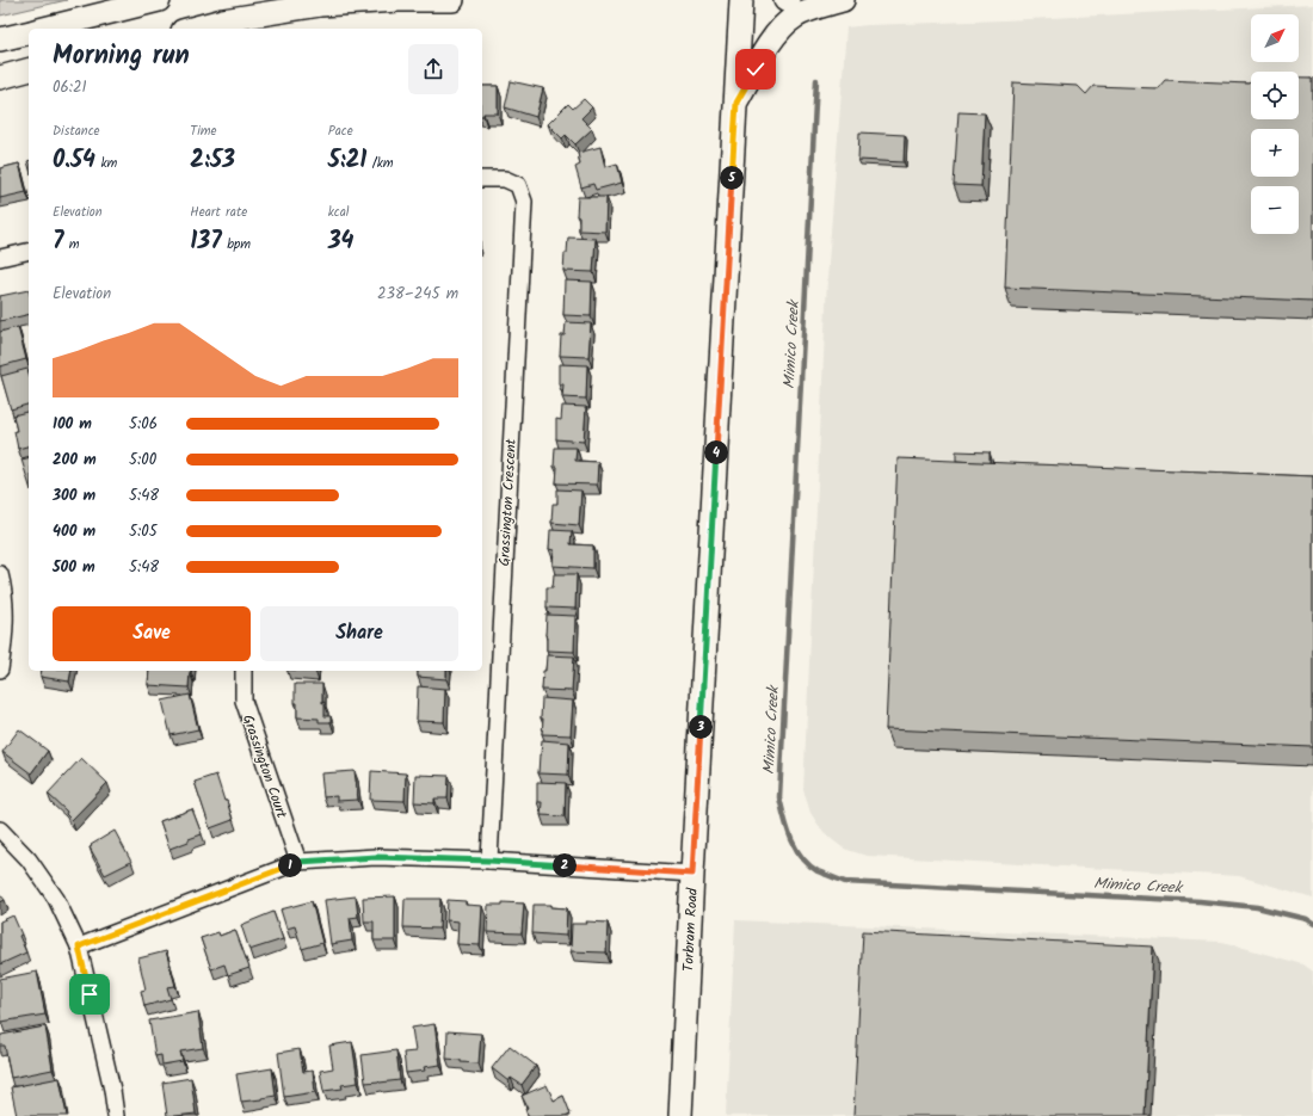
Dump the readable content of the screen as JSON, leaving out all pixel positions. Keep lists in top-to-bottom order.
{
  "streets": {
    "main road": ["Torbram Road"],
    "street": ["Grassington Crescent", "Grassington Court"]
  },
  "water": ["Mimico Creek"],
  "north": "top right",
  "page": {
    "map_buttons": ["+", "−"],
    "heading": ["Morning run", "06:21"],
    "stats": [
      ["Distance", "0.54 km"],
      ["Time", "2:53"],
      ["Pace", "5:21 /km"],
      ["Elevation", "7 m"],
      ["Heart rate", "137 bpm"],
      ["kcal", "34"]
    ],
    "pins": [
      "5",
      "4",
      "3",
      "1",
      "2"
    ],
    "chart": ["Elevation", "238–245 m"],
    "list": [
      {
        "name": "100 m",
        "note": "5:06"
      },
      {
        "name": "200 m",
        "note": "5:00"
      },
      {
        "name": "300 m",
        "note": "5:48"
      },
      {
        "name": "400 m",
        "note": "5:05"
      },
      {
        "name": "500 m",
        "note": "5:48"
      }
    ],
    "buttons": ["Save", "Share"]
  }
}
